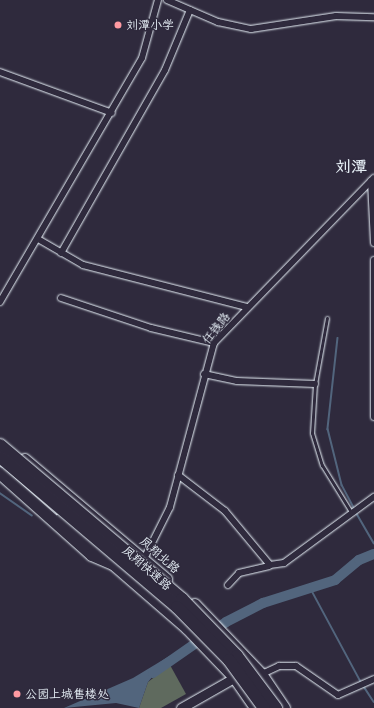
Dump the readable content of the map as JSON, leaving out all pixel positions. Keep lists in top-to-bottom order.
{
  "streets": {
    "highway": ["凤翔快速路"],
    "main road": ["凤翔北路"],
    "street": ["任钱路"]
  },
  "crossings": [
    ["任钱路", "凤翔北路"]
  ],
  "districts": ["刘潭"],
  "places": ["刘潭小学", "公园上城售楼处"]
}
